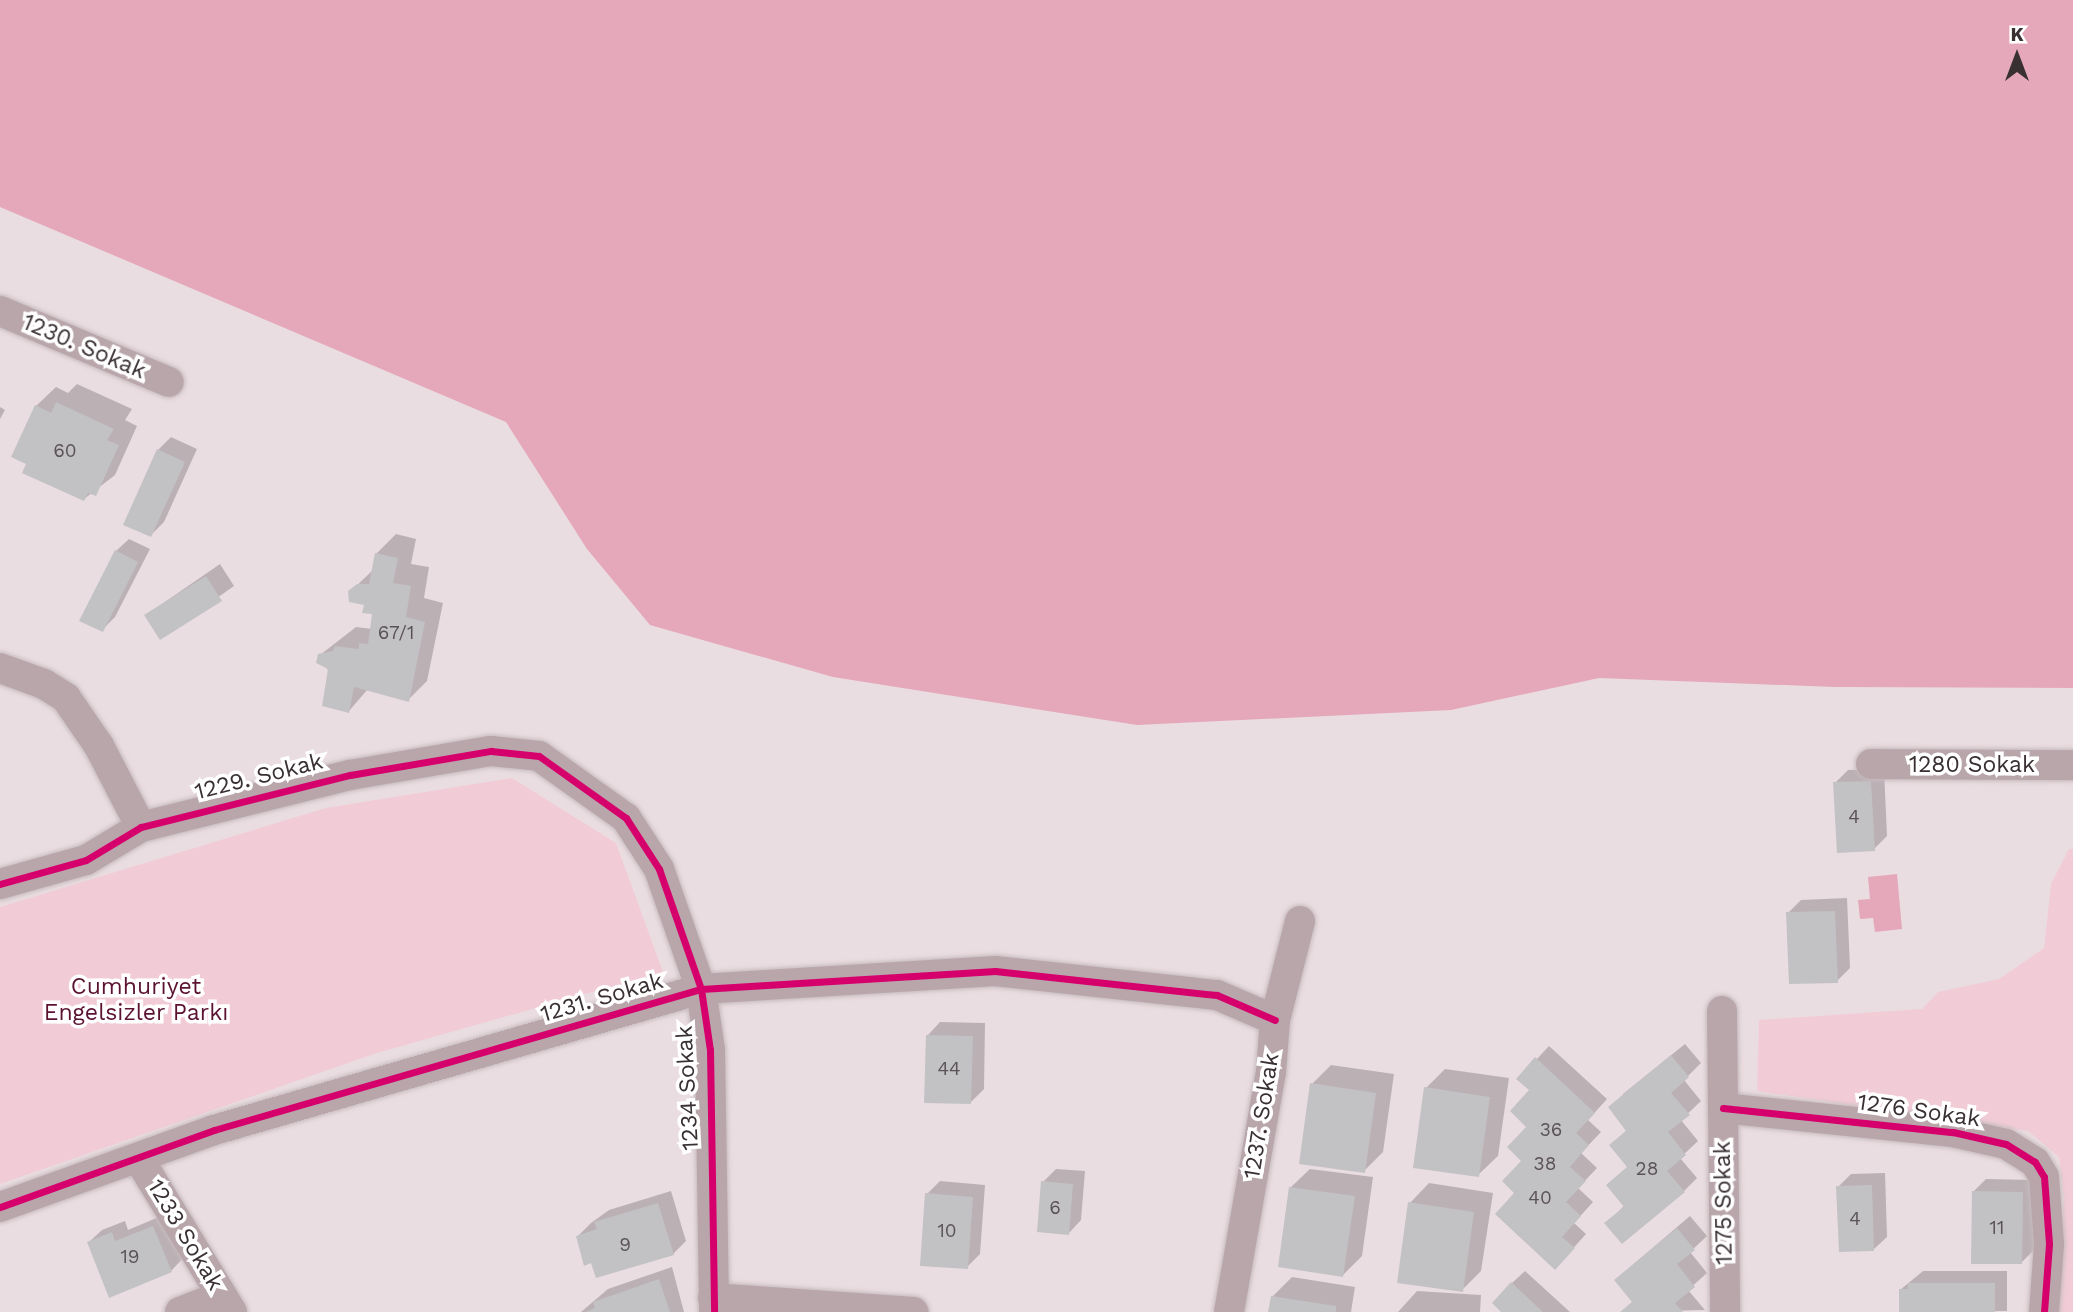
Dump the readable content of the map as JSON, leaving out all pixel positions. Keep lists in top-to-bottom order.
{
  "streets": {
    "street": [
      "1230. Sokak",
      "1280 Sokak",
      "1229. Sokak",
      "1231. Sokak",
      "1234 Sokak",
      "1276 Sokak",
      "1237. Sokak",
      "1275 Sokak",
      "1233 Sokak"
    ]
  },
  "crossings": [
    ["1229. Sokak", "1234 Sokak"],
    ["1231. Sokak", "1234 Sokak"],
    ["1231. Sokak", "1237. Sokak"],
    ["1231. Sokak", "1233 Sokak"],
    ["1276 Sokak", "1275 Sokak"]
  ],
  "parks": ["Cumhuriyet Engelsizler Parkı"],
  "house_numbers": [
    "60",
    "67/1",
    "4",
    "44",
    "36",
    "38",
    "28",
    "40",
    "6",
    "4",
    "11",
    "10",
    "9",
    "19"
  ],
  "north": "top"
}
